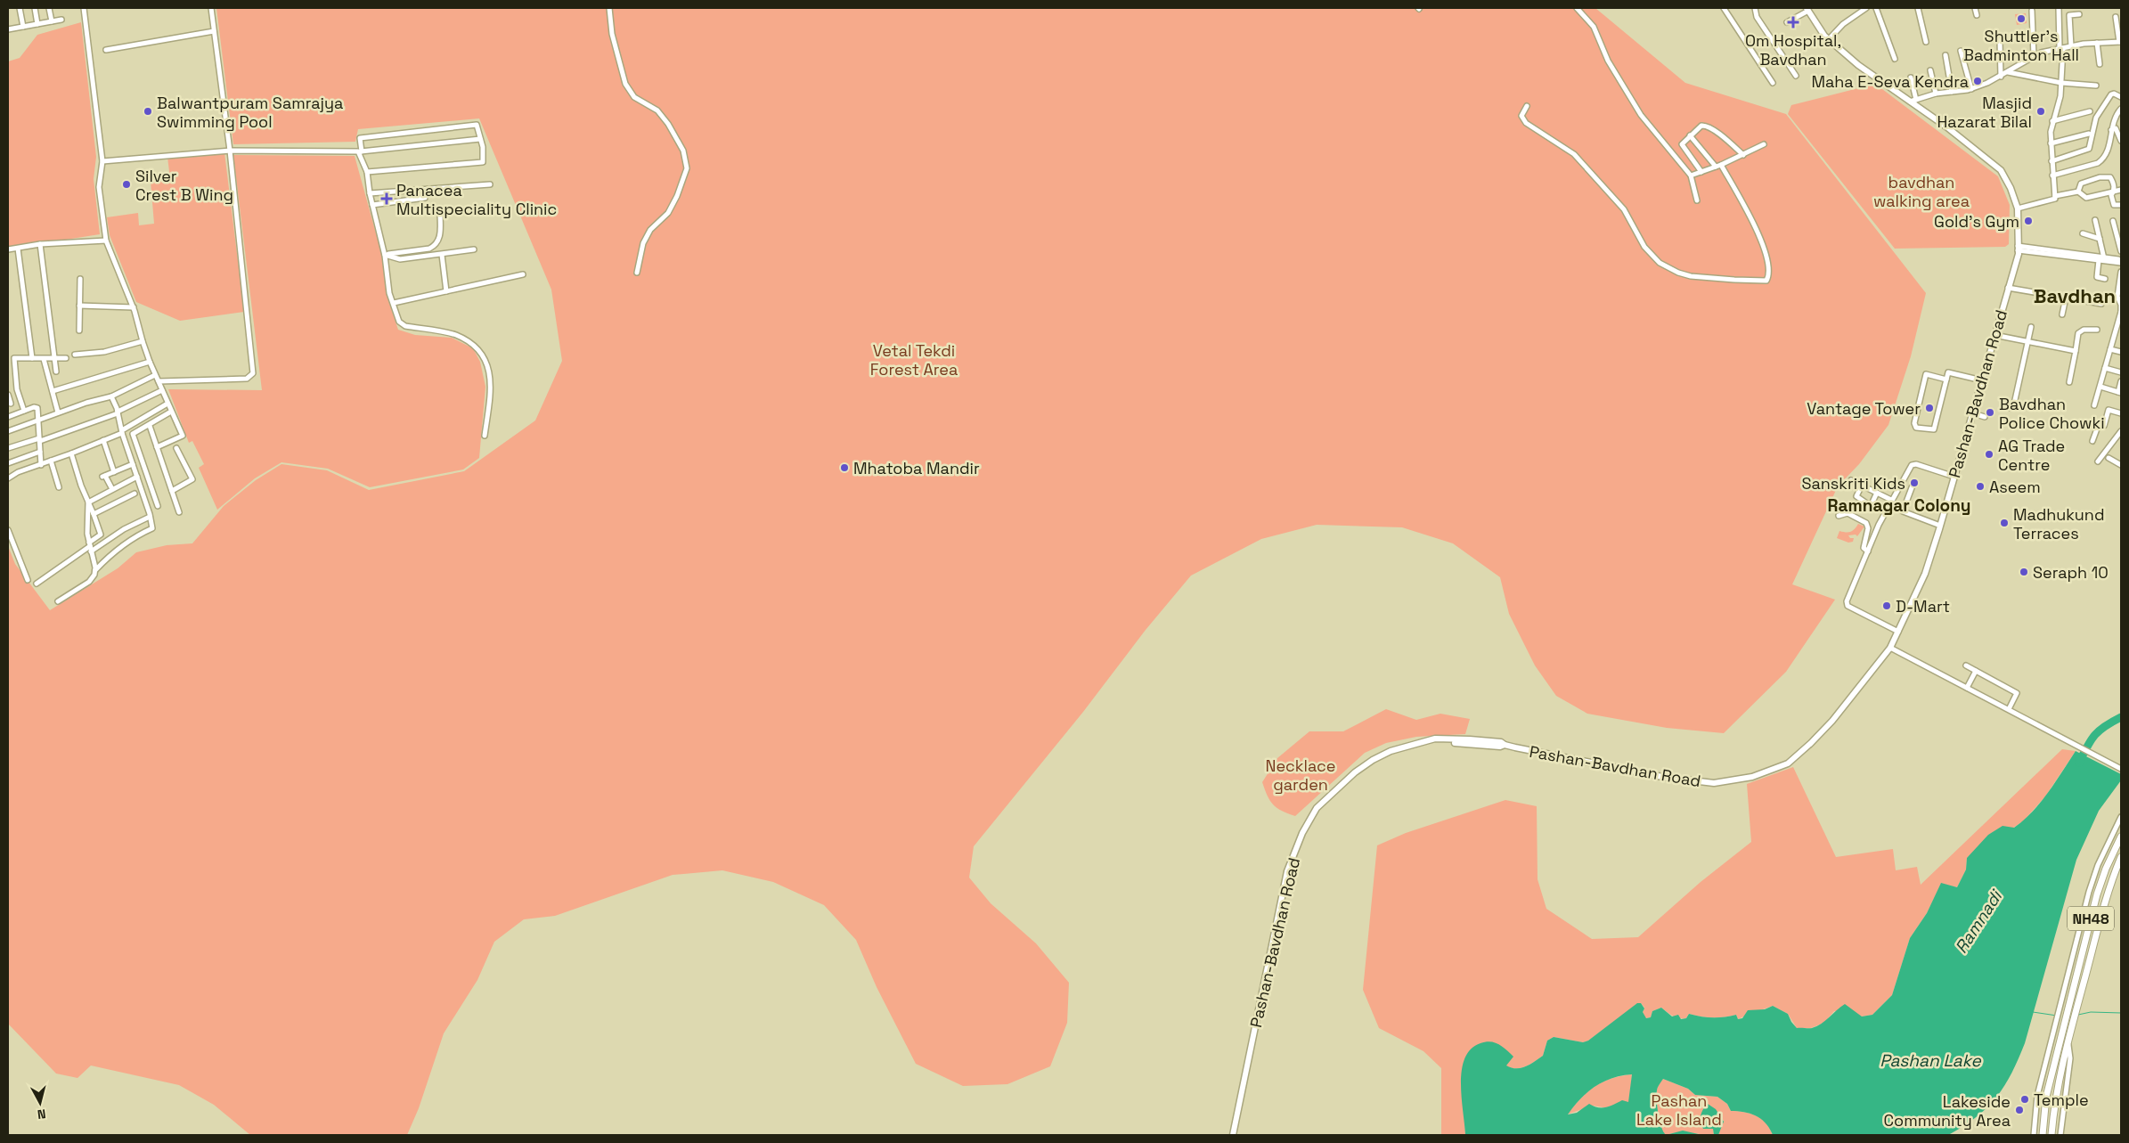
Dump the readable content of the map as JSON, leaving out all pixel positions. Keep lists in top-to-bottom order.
{
  "streets": {
    "highway": ["NH48"],
    "main road": ["Pashan-Bavdhan Road"]
  },
  "districts": ["Bavdhan", "Ramnagar Colony"],
  "water": ["Ramnadi", "Pashan Lake"],
  "parks": [
    "bavdhan walking area",
    "Vetal Tekdi Forest Area",
    "Necklace garden",
    "Pashan Lake Island"
  ],
  "places": {
    "other": [
      "Shuttler's Badminton Hall",
      "Maha E-Seva Kendra",
      "Balwantpuram Samrajya Swimming Pool",
      "Masjid Hazarat Bilal",
      "Silver Crest B Wing",
      "Gold's Gym",
      "Vantage Tower",
      "Bavdhan Police Chowki",
      "AG Trade Centre",
      "Mhatoba Mandir",
      "Sanskriti Kids",
      "Aseem",
      "Madhukund Terraces",
      "Seraph 10",
      "D-Mart",
      "Temple",
      "Lakeside Community Area"
    ],
    "health": ["Om Hospital, Bavdhan", "Panacea Multispeciality Clinic"]
  },
  "north": "bottom"
}
